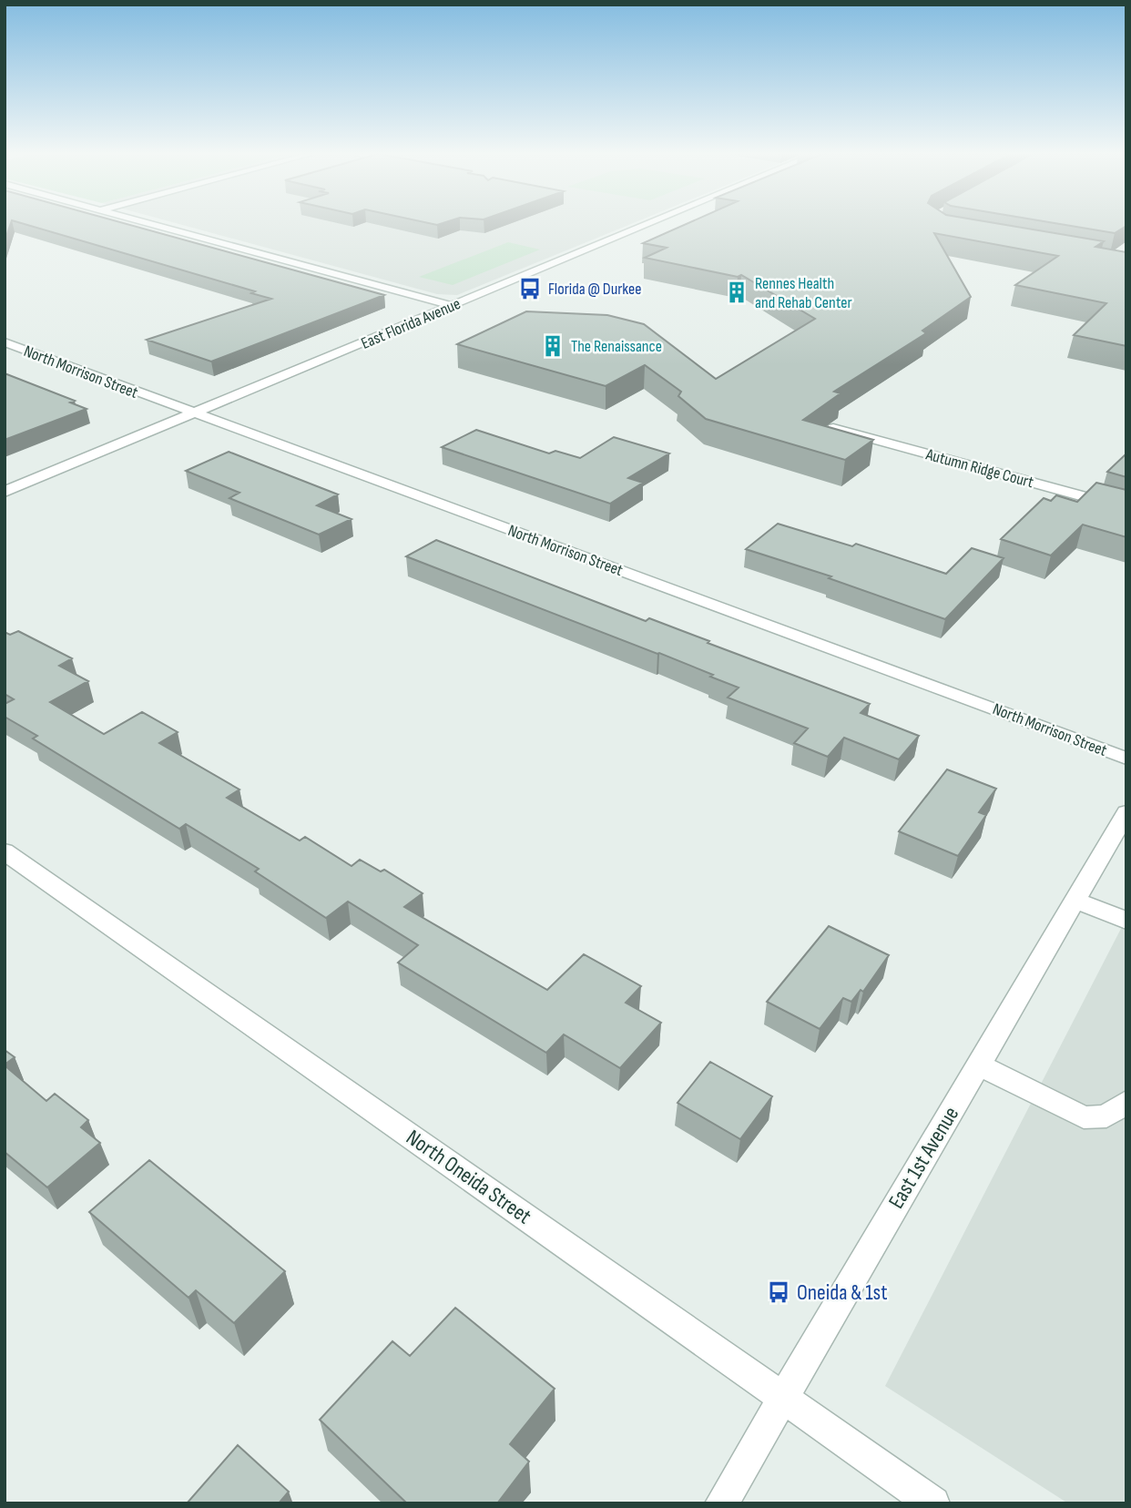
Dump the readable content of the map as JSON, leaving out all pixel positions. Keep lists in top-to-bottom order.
{
  "streets": {
    "street": [
      "East Florida Avenue",
      "North Morrison Street",
      "Autumn Ridge Court",
      "East 1st Avenue",
      "North Oneida Street"
    ]
  },
  "crossings": [
    ["East Florida Avenue", "North Morrison Street"],
    ["East 1st Avenue", "North Oneida Street"]
  ],
  "places": {
    "bus stop": ["Florida @ Durkee", "Oneida & 1st"],
    "building": ["Rennes Health and Rehab Center", "The Renaissance"]
  }
}
